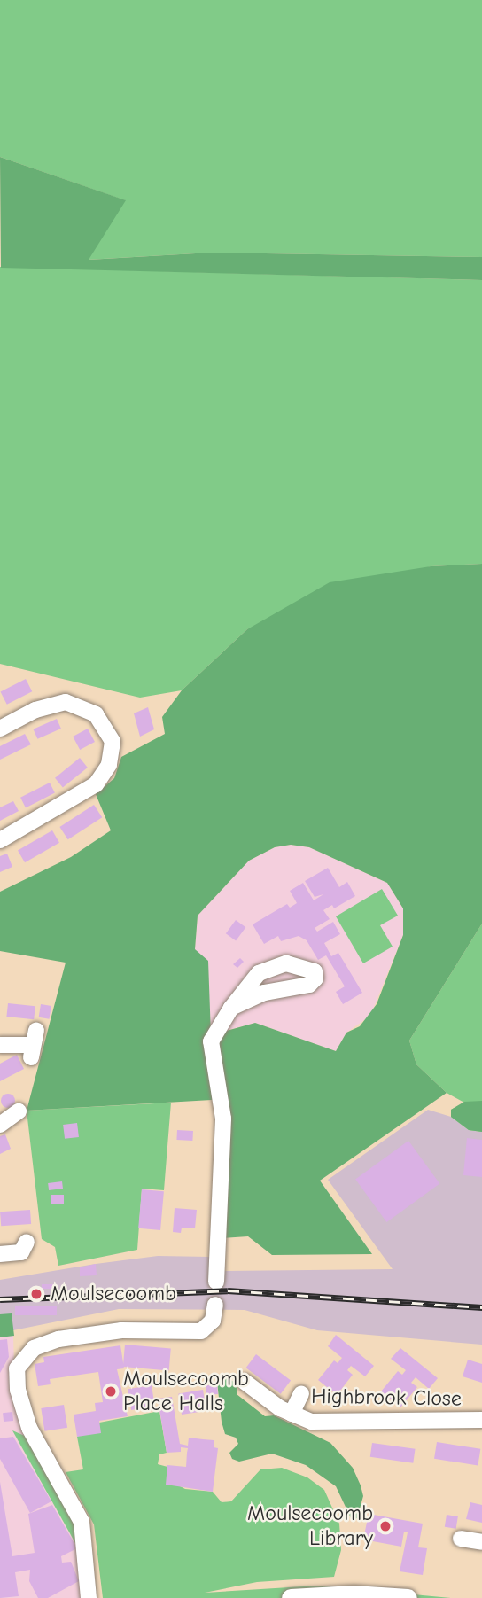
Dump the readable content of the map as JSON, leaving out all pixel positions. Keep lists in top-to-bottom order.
{
  "streets": {
    "street": ["Highbrook Close"]
  },
  "places": ["Moulsecoomb", "Moulsecoomb Place Halls", "Moulsecoomb Library"]
}
